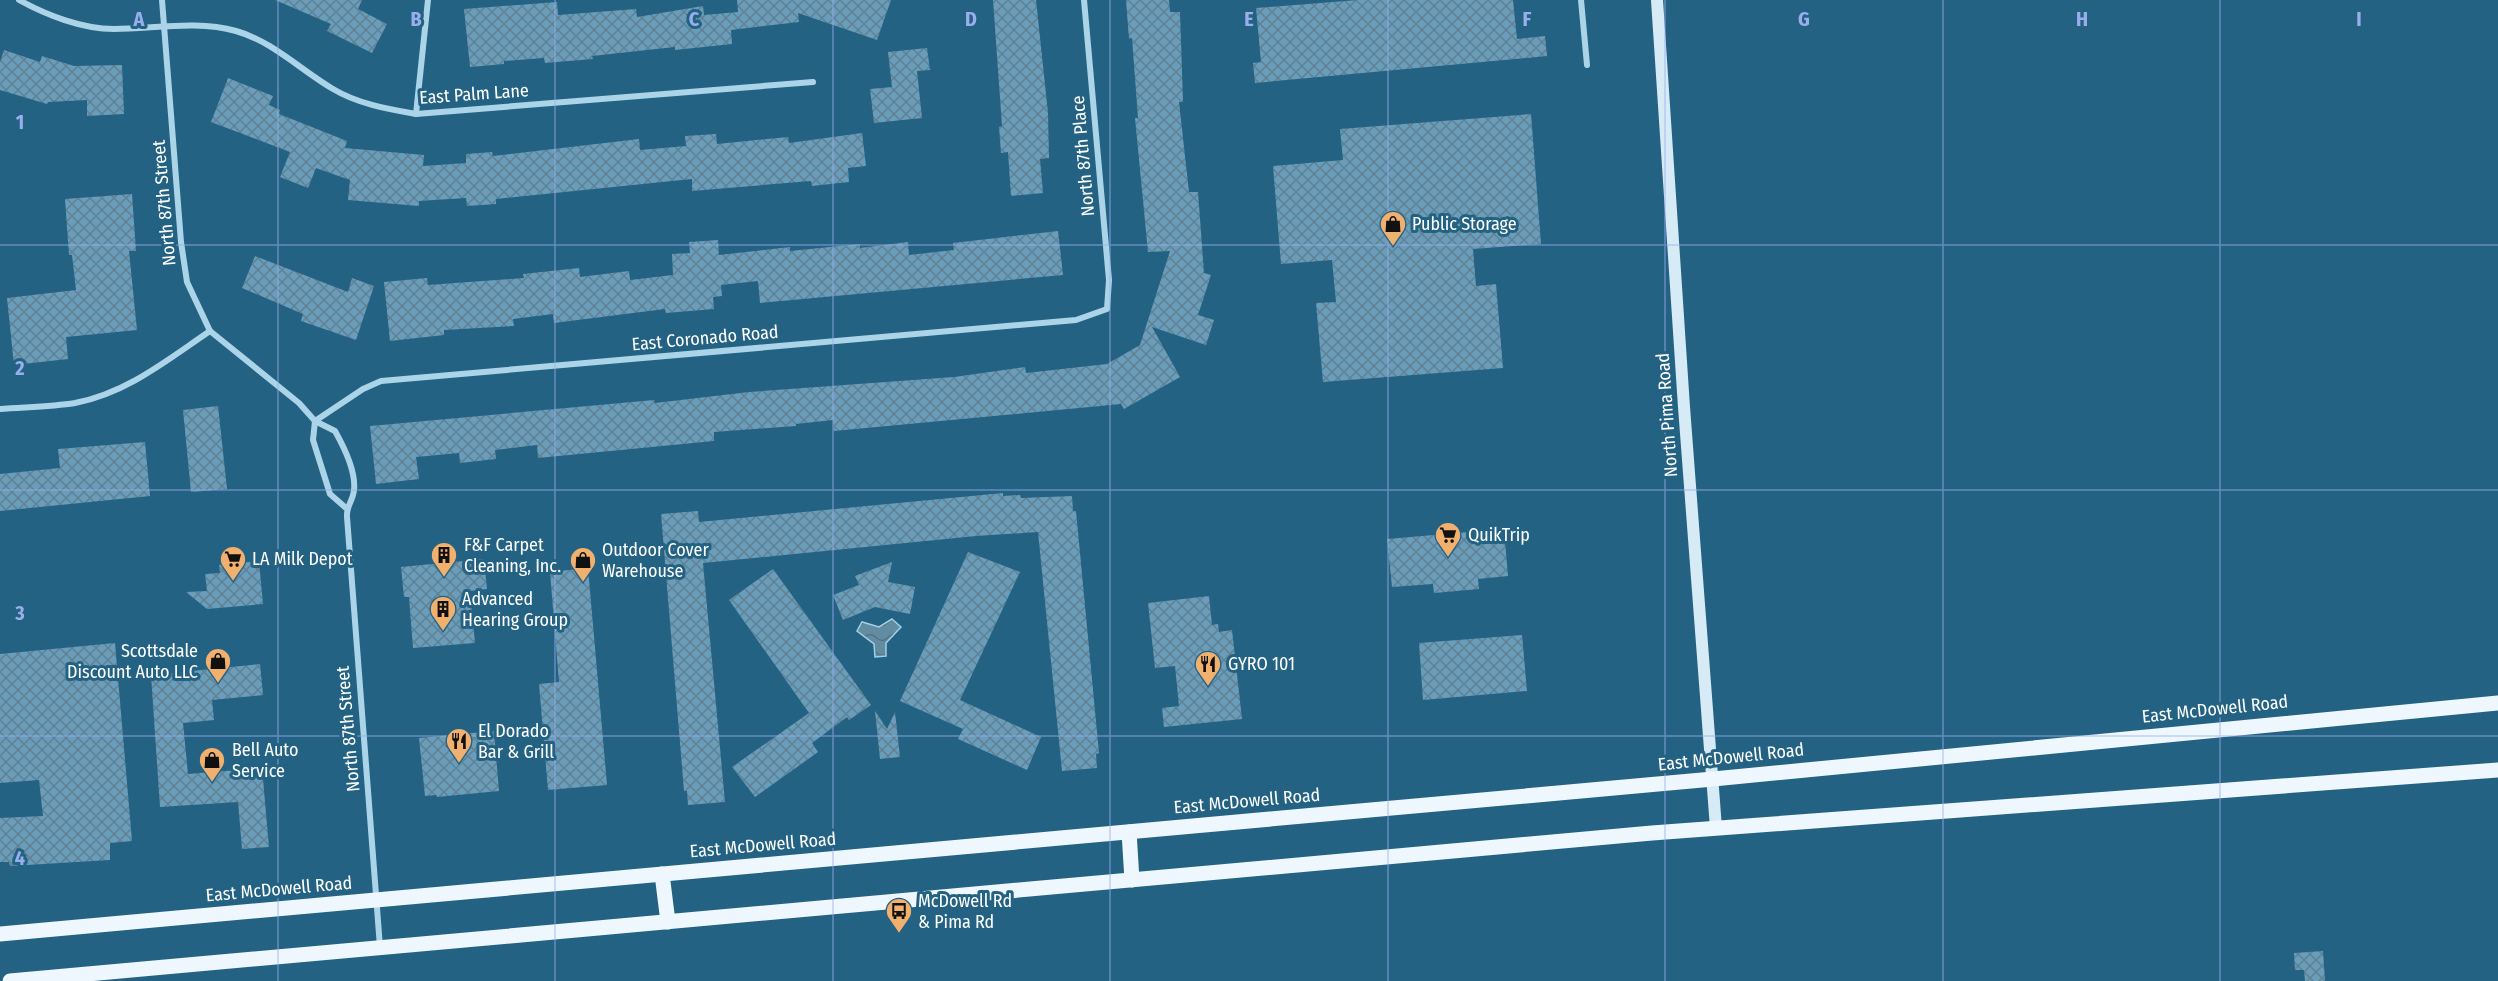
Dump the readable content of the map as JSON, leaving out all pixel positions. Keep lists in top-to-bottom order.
{
  "streets": {
    "main road": ["North Pima Road", "East McDowell Road"],
    "street": [
      "East Palm Lane",
      "North 87th Place",
      "North 87th Street",
      "East Coronado Road"
    ]
  },
  "crossings": [
    ["East Palm Lane", "North 87th Street"],
    ["North 87th Place", "East Coronado Road"],
    ["North 87th Street", "East Coronado Road"],
    ["North 87th Street", "East McDowell Road"],
    ["North Pima Road", "East McDowell Road"]
  ],
  "places": {
    "shop": [
      "Public Storage",
      "Outdoor Cover Warehouse",
      "Scottsdale Discount Auto LLC",
      "Bell Auto Service"
    ],
    "supermarket": ["QuikTrip", "LA Milk Depot"],
    "building": ["F&F Carpet Cleaning, Inc.", "Advanced Hearing Group"],
    "restaurant": ["GYRO 101", "El Dorado Bar & Grill"],
    "bus stop": ["McDowell Rd & Pima Rd"]
  },
  "grid": {
    "columns": [
      "A",
      "B",
      "C",
      "D",
      "E",
      "F",
      "G",
      "H",
      "I"
    ],
    "rows": [
      "1",
      "2",
      "3",
      "4"
    ]
  }
}
